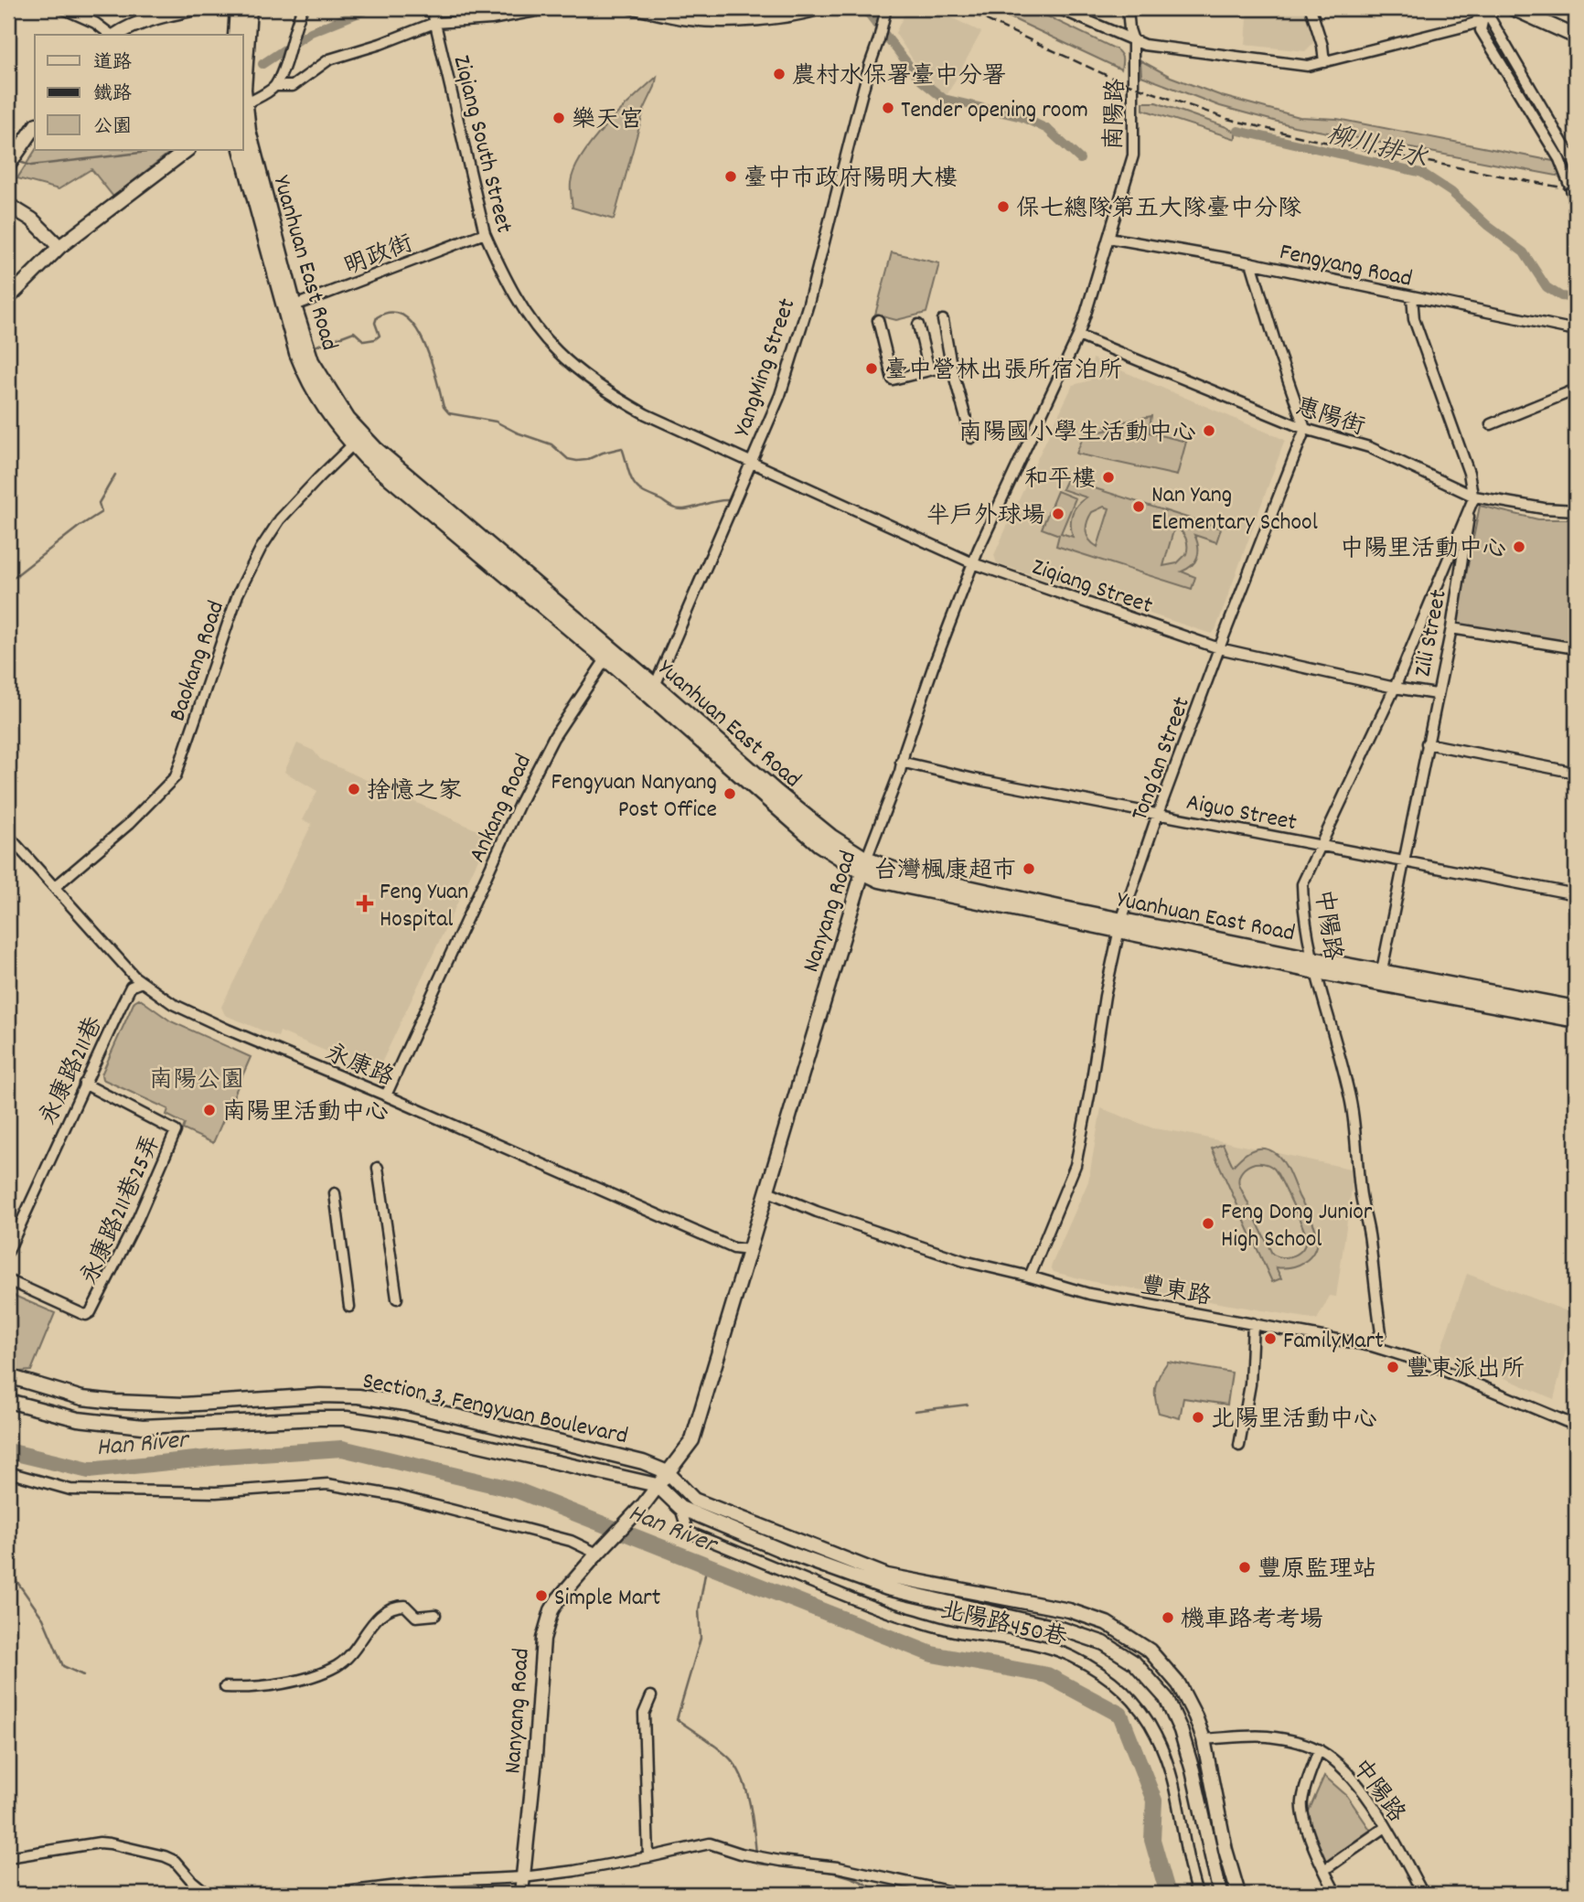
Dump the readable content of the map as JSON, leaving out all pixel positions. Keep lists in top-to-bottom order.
{
  "streets": {
    "main road": ["Yuanhuan East Road"],
    "street": [
      "南陽路",
      "Ziqiang South Street",
      "明政街",
      "Fengyang Road",
      "YangMing Street",
      "惠陽街",
      "Ziqiang Street",
      "Zili Street",
      "Baokang Road",
      "Tong’an Street",
      "Ankang Road",
      "Aiguo Street",
      "Nanyang Road",
      "中陽路",
      "永康路",
      "永康路211巷",
      "永康路211巷25弄",
      "豐東路",
      "Section 3, Fengyuan Boulevard",
      "北陽路450巷"
    ]
  },
  "crossings": [
    ["南陽路", "Fengyang Road"],
    ["南陽路", "惠陽街"],
    ["南陽路", "Nanyang Road"],
    ["Ziqiang South Street", "明政街"],
    ["Ziqiang South Street", "YangMing Street"],
    ["Ziqiang South Street", "Ziqiang Street"],
    ["明政街", "Yuanhuan East Road"],
    ["Yuanhuan East Road", "YangMing Street"],
    ["Yuanhuan East Road", "Zili Street"],
    ["Yuanhuan East Road", "Baokang Road"],
    ["Yuanhuan East Road", "Tong’an Street"],
    ["Yuanhuan East Road", "Ankang Road"],
    ["Yuanhuan East Road", "Nanyang Road"],
    ["Yuanhuan East Road", "中陽路"],
    ["Fengyang Road", "Zili Street"],
    ["YangMing Street", "Ziqiang Street"],
    ["惠陽街", "Zili Street"],
    ["惠陽街", "Tong’an Street"],
    ["惠陽街", "Nanyang Road"],
    ["惠陽街", "中陽路"],
    ["Ziqiang Street", "Zili Street"],
    ["Ziqiang Street", "Tong’an Street"],
    ["Ziqiang Street", "Nanyang Road"],
    ["Ziqiang Street", "中陽路"],
    ["Zili Street", "Aiguo Street"],
    ["Zili Street", "中陽路"],
    ["Baokang Road", "永康路"],
    ["Tong’an Street", "Aiguo Street"],
    ["Tong’an Street", "豐東路"],
    ["Ankang Road", "永康路"],
    ["Aiguo Street", "Nanyang Road"],
    ["Aiguo Street", "中陽路"],
    ["Nanyang Road", "永康路"],
    ["Nanyang Road", "豐東路"],
    ["Nanyang Road", "Section 3, Fengyuan Boulevard"],
    ["中陽路", "豐東路"],
    ["永康路", "永康路211巷"],
    ["永康路211巷", "永康路211巷25弄"]
  ],
  "water": ["柳川排水", "Han River"],
  "parks": ["南陽公園"],
  "places": {
    "other": [
      "農村水保署臺中分署",
      "Tender opening room",
      "樂天宮",
      "臺中市政府陽明大樓",
      "保七總隊第五大隊臺中分隊",
      "臺中營林出張所宿泊所",
      "南陽國小學生活動中心",
      "和平樓",
      "Nan Yang Elementary School",
      "半戶外球場",
      "中陽里活動中心",
      "捨憶之家",
      "Fengyuan Nanyang Post Office",
      "台灣楓康超市",
      "南陽里活動中心",
      "Feng Dong Junior High School",
      "FamilyMart",
      "豐東派出所",
      "北陽里活動中心",
      "豐原監理站",
      "Simple Mart",
      "機車路考考場"
    ],
    "health": ["Feng Yuan Hospital"]
  },
  "legend": ["道路", "鐵路", "公園"]
}
